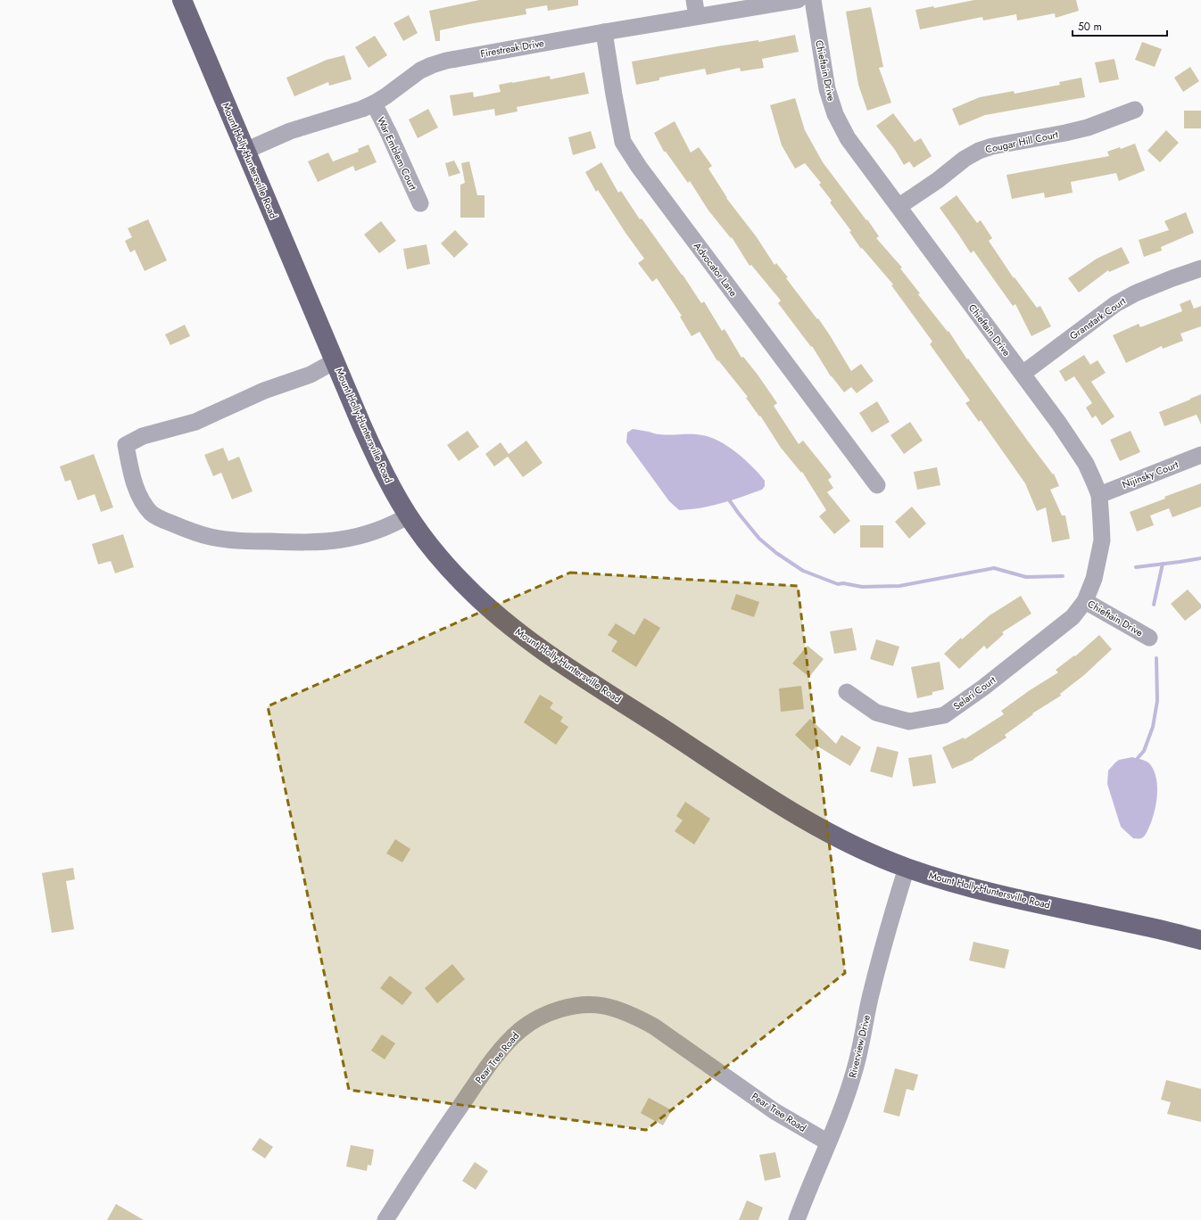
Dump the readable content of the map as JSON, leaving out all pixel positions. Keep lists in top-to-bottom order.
{
  "streets": {
    "main road": ["Mount Holly-Huntersville Road"],
    "street": [
      "Firestreak Drive",
      "Chieftain Drive",
      "Cougar Hill Court",
      "War Emblem Court",
      "Advocator Lane",
      "Granstark Court",
      "Nijinsky Court",
      "Selari Court",
      "Riverview Drive",
      "Pear Tree Road"
    ]
  },
  "crossings": [
    ["Firestreak Drive", "War Emblem Court"],
    ["Firestreak Drive", "Mount Holly-Huntersville Road"],
    ["Firestreak Drive", "Advocator Lane"],
    ["Chieftain Drive", "Cougar Hill Court"],
    ["Chieftain Drive", "Granstark Court"],
    ["Chieftain Drive", "Nijinsky Court"],
    ["Chieftain Drive", "Selari Court"],
    ["Mount Holly-Huntersville Road", "Riverview Drive"],
    ["Riverview Drive", "Pear Tree Road"]
  ],
  "scale_bar": "50 m"
}
